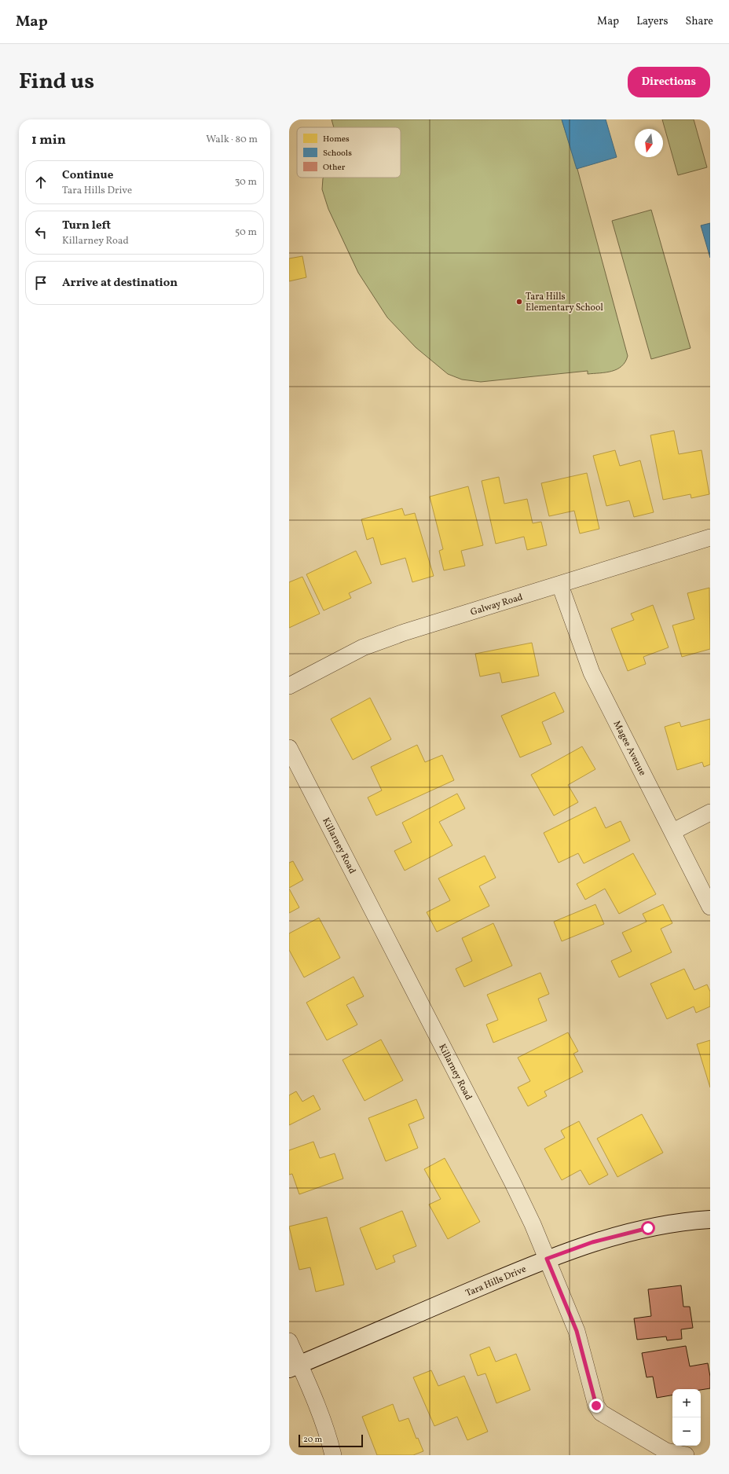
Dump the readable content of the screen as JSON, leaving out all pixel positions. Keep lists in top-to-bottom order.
{
  "streets": {
    "street": [
      "Galway Road",
      "Magee Avenue",
      "Killarney Road",
      "Tara Hills Drive"
    ]
  },
  "crossings": [
    ["Galway Road", "Magee Avenue"],
    ["Killarney Road", "Tara Hills Drive"]
  ],
  "places": ["Tara Hills Elementary School"],
  "legend": ["Homes", "Schools", "Other"],
  "scale_bar": "20 m",
  "north": "bottom",
  "page": {
    "header": "Map",
    "nav": ["Map", "Layers", "Share"],
    "title": "Find us",
    "buttons": "Directions",
    "heading": ["1 min", "Walk · 80 m"],
    "list": [
      ["Continue", "Tara Hills Drive", "30 m"],
      ["Turn left", "Killarney Road", "50 m"],
      "Arrive at destination"
    ],
    "map_buttons": ["+", "−"],
    "scale": "20 m"
  }
}
